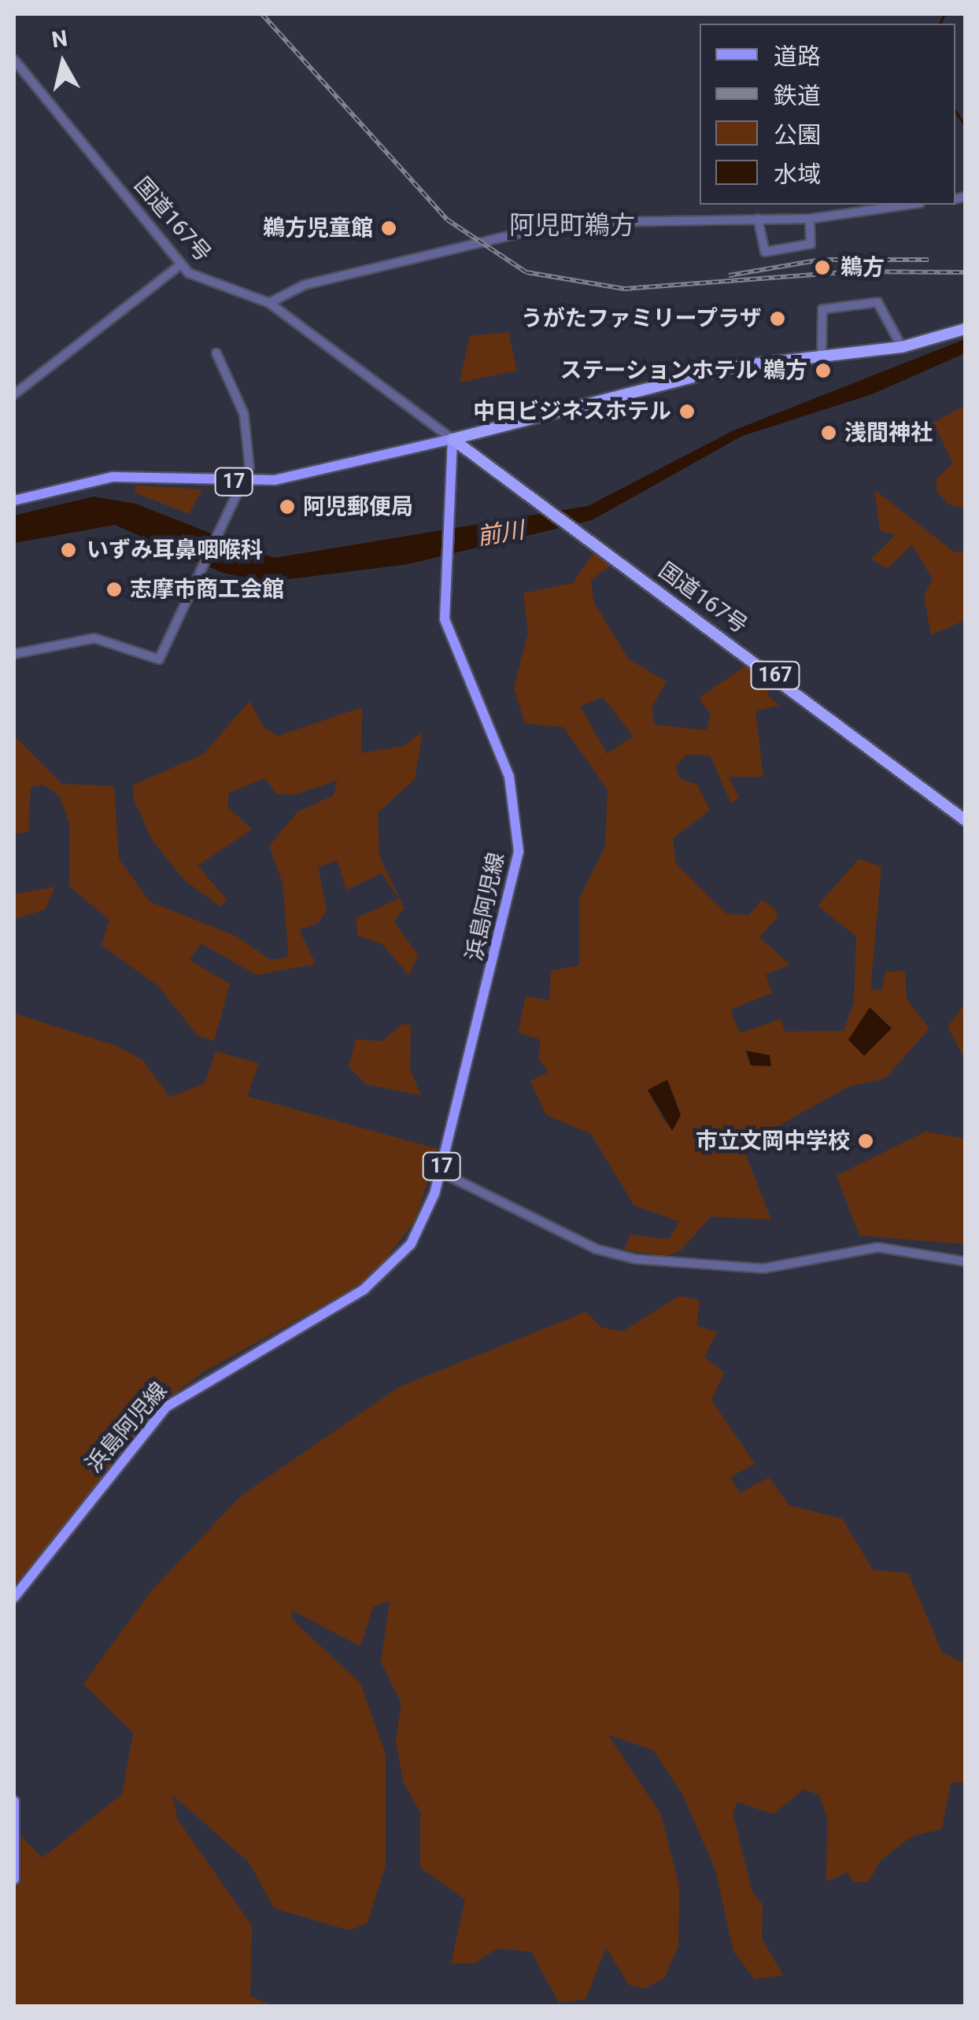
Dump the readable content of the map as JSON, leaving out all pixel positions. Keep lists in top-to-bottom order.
{
  "streets": {
    "highway": ["国道167号", "167"],
    "main road": ["17", "浜島阿児線"]
  },
  "crossings": [
    ["国道167号", "17"],
    ["国道167号", "浜島阿児線"],
    ["17", "浜島阿児線"]
  ],
  "districts": ["阿児町鵜方"],
  "water": ["前川"],
  "places": [
    "鵜方児童館",
    "鵜方",
    "うがたファミリープラザ",
    "ステーションホテル 鵜方",
    "中日ビジネスホテル",
    "浅間神社",
    "阿児郵便局",
    "いずみ耳鼻咽喉科",
    "志摩市商工会館",
    "市立文岡中学校"
  ],
  "legend": [
    "道路",
    "鉄道",
    "公園",
    "水域"
  ],
  "north": "top"
}
